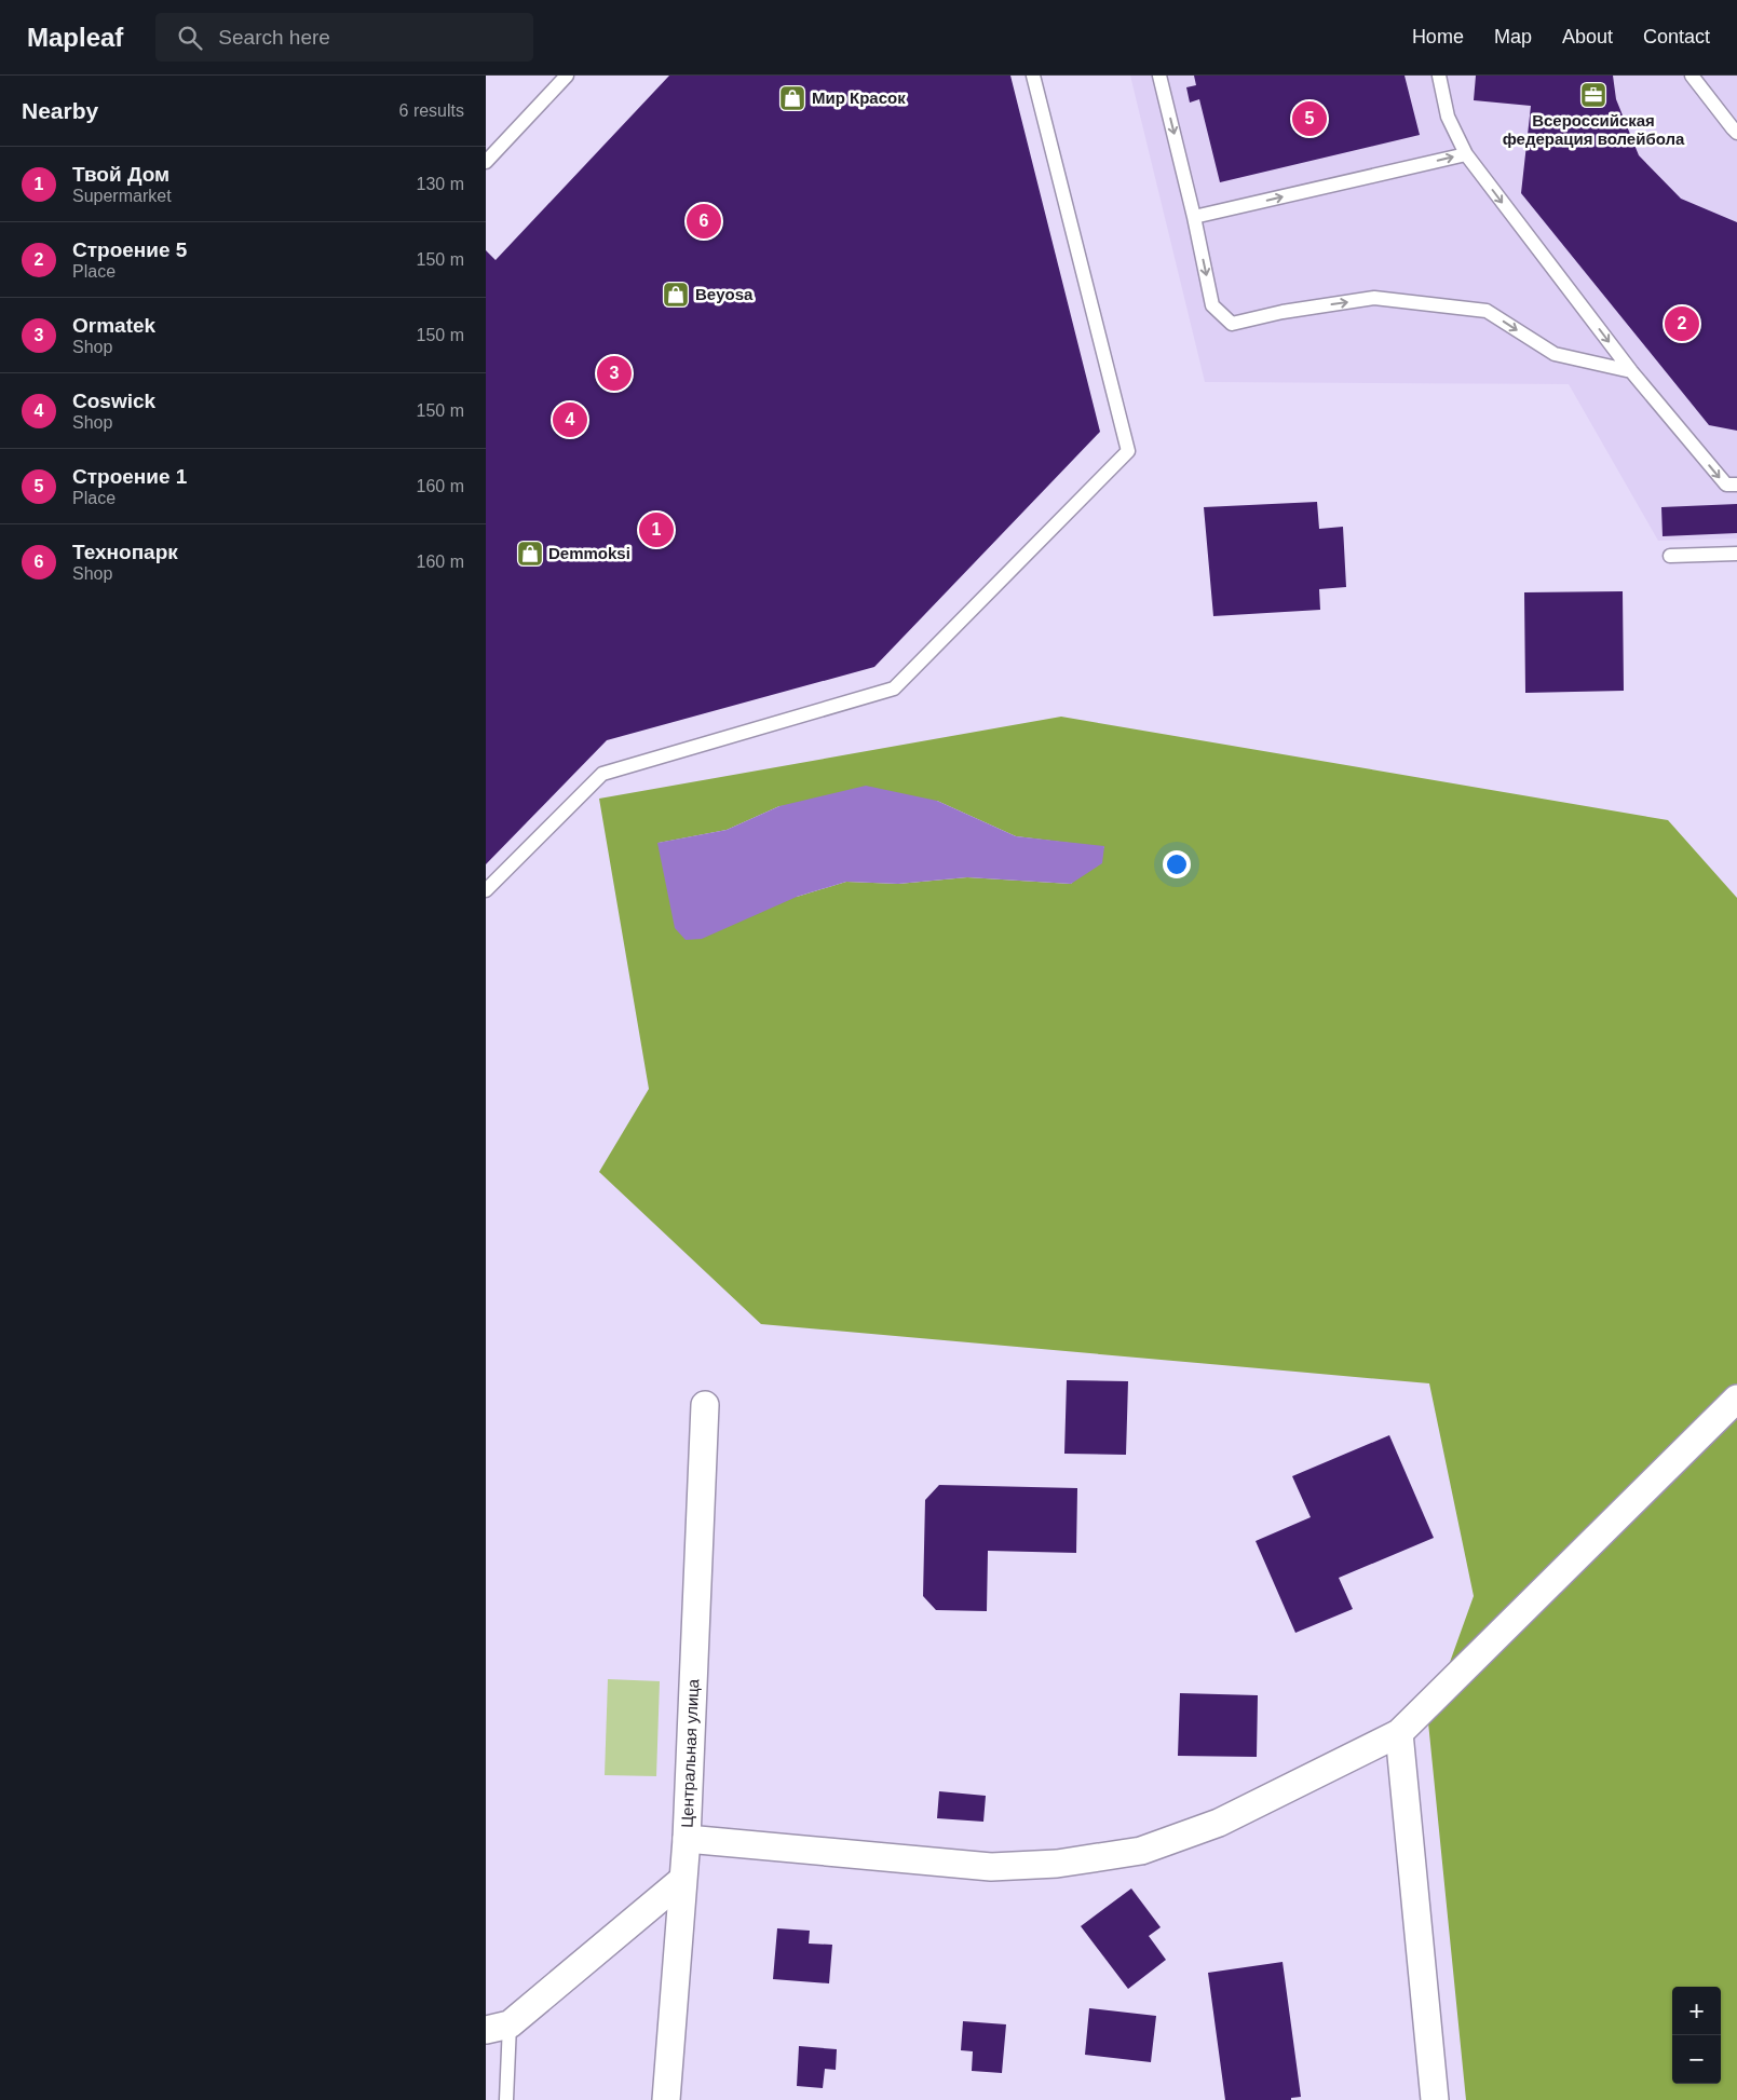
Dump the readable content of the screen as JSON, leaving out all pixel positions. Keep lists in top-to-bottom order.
{
  "streets": {
    "street": ["Центральная улица"]
  },
  "places": {
    "office": ["Всероссийская федерация волейбола"],
    "shop": ["Мир Красок", "Beyosa", "Demmoksi"]
  },
  "page": {
    "header": "Mapleaf",
    "search": "Search here",
    "nav": [
      "Home",
      "Map",
      "About",
      "Contact"
    ],
    "heading": ["Nearby", "6 results"],
    "pins": [
      "5",
      "6",
      "2",
      "3",
      "4",
      "1"
    ],
    "list": [
      {
        "mark": "1",
        "name": "Твой Дом",
        "note": "Supermarket",
        "value": "130 m"
      },
      {
        "mark": "2",
        "name": "Строение 5",
        "note": "Place",
        "value": "150 m"
      },
      {
        "mark": "3",
        "name": "Ormatek",
        "note": "Shop",
        "value": "150 m"
      },
      {
        "mark": "4",
        "name": "Coswick",
        "note": "Shop",
        "value": "150 m"
      },
      {
        "mark": "5",
        "name": "Строение 1",
        "note": "Place",
        "value": "160 m"
      },
      {
        "mark": "6",
        "name": "Технопарк",
        "note": "Shop",
        "value": "160 m"
      }
    ],
    "map_buttons": ["+", "−"]
  }
}
